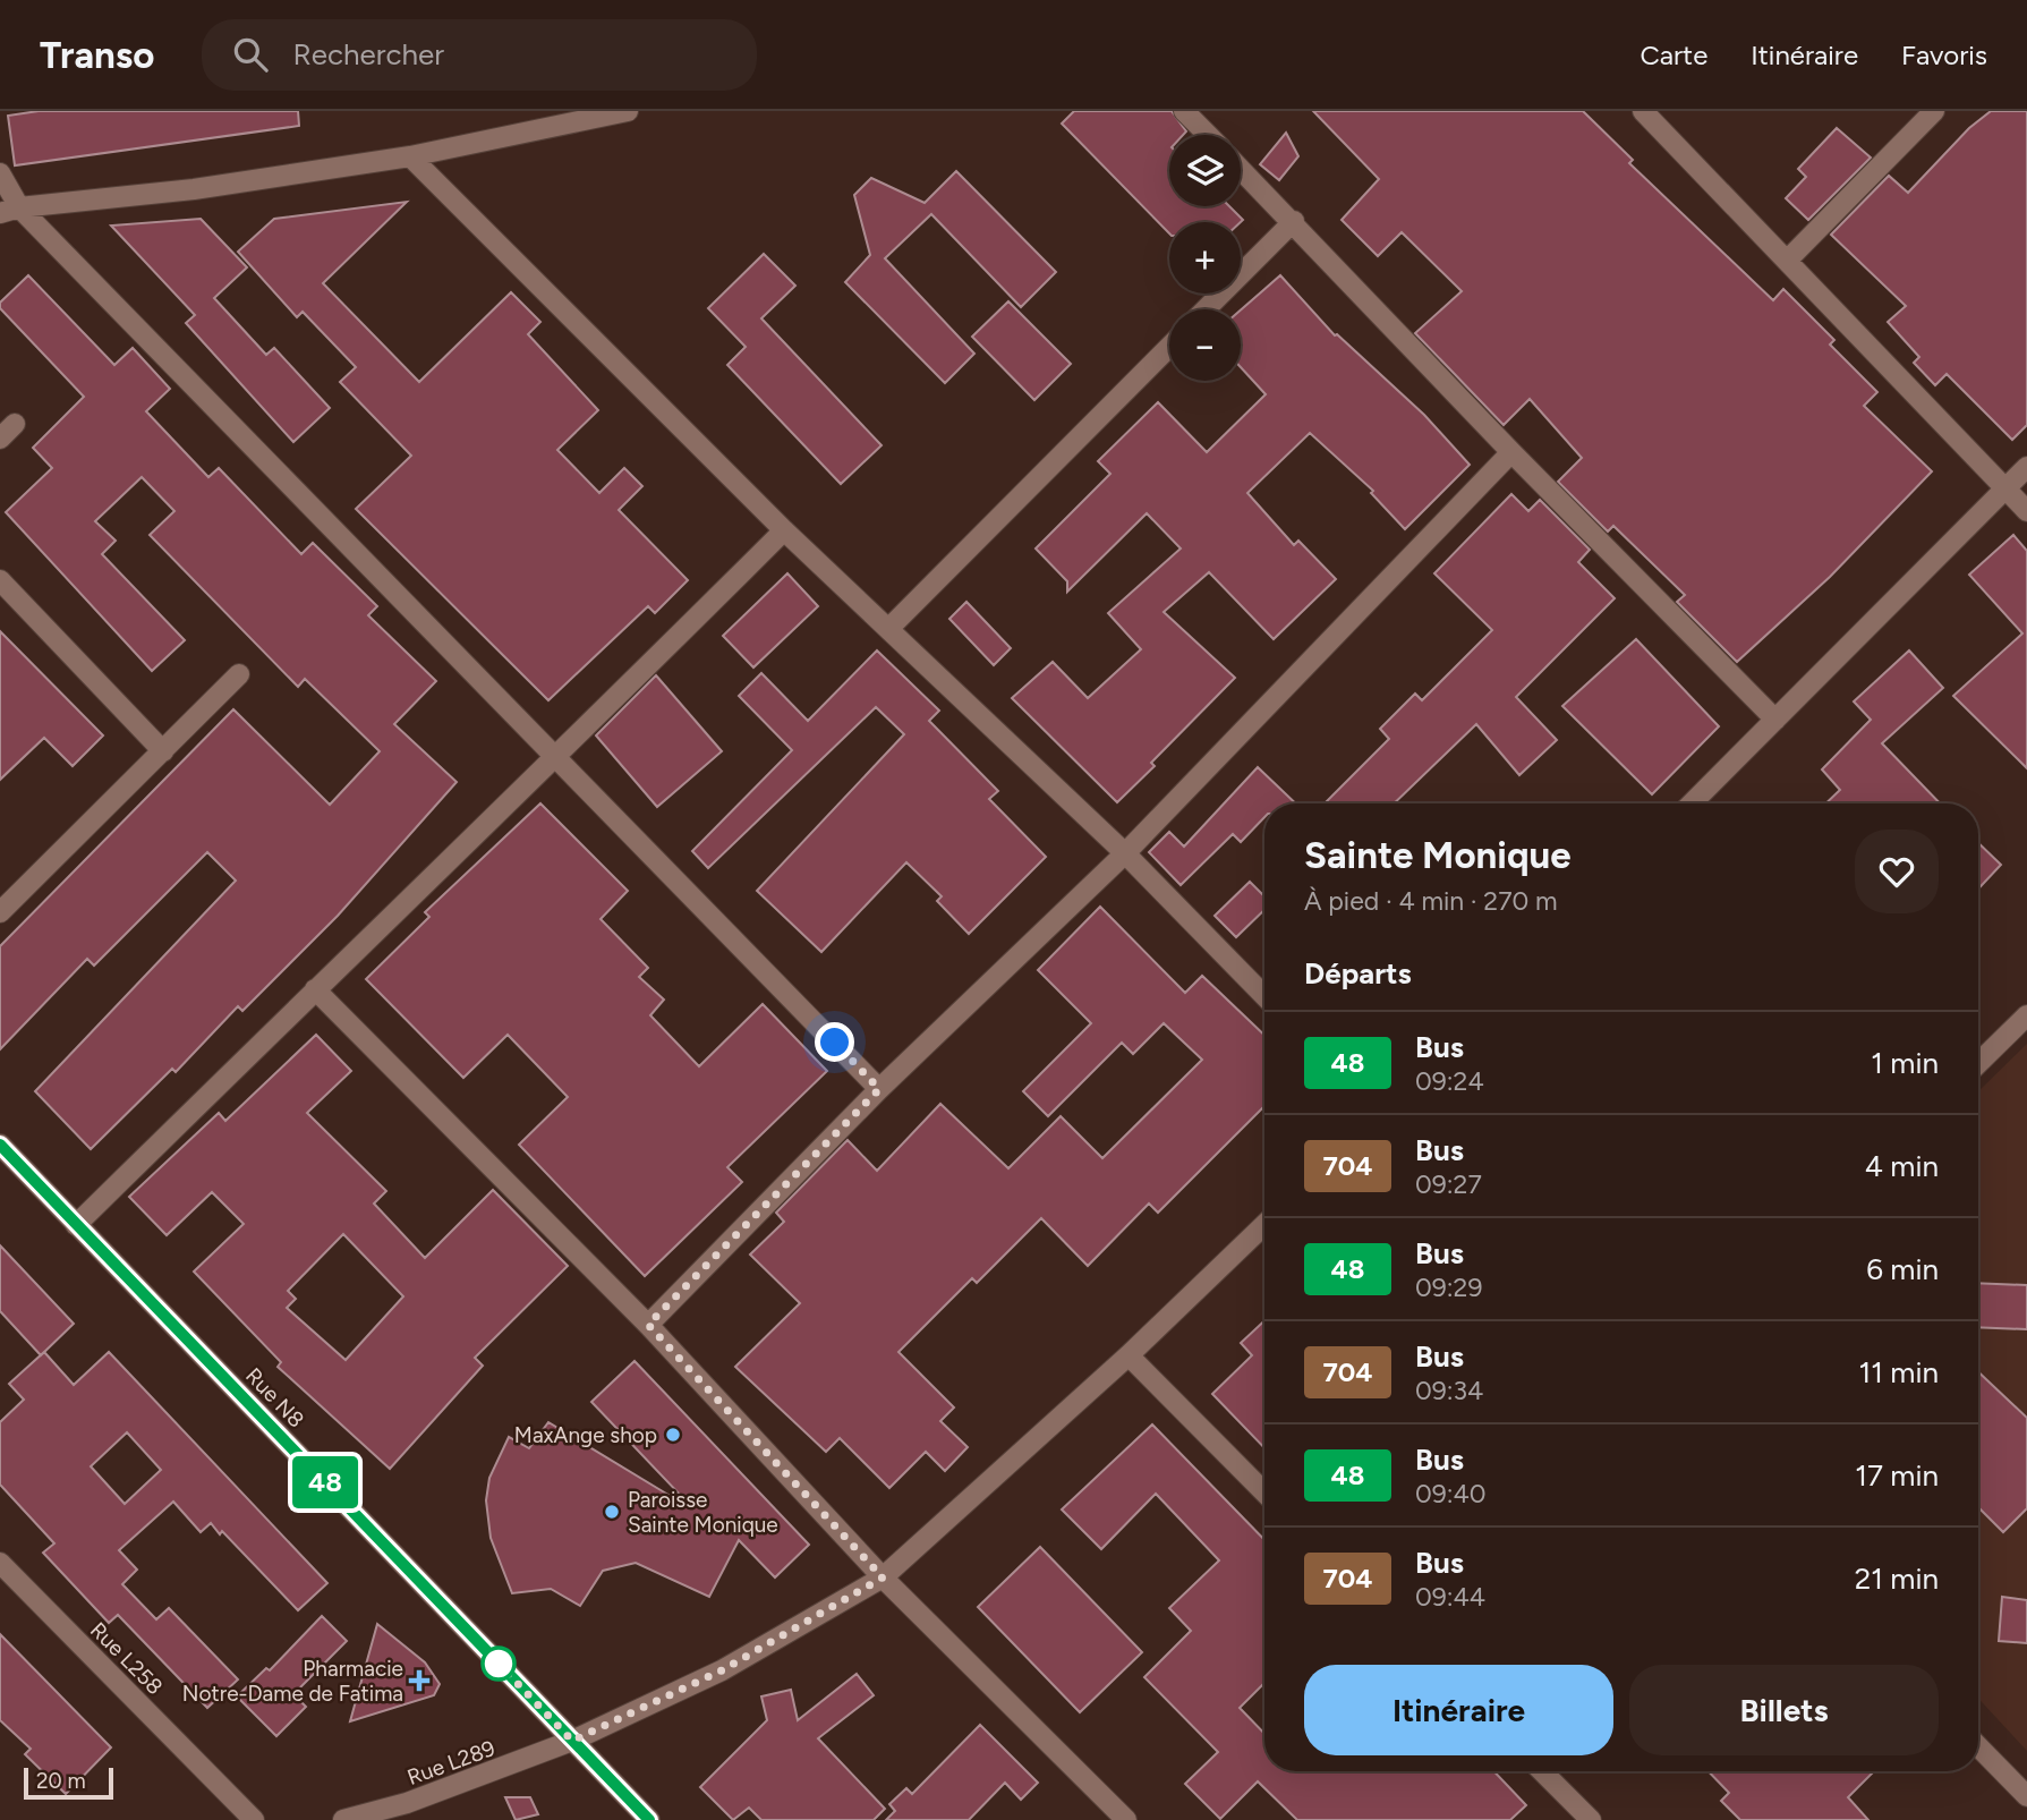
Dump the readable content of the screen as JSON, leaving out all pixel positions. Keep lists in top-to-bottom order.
{
  "streets": {
    "street": ["Rue N8", "Rue L258", "Rue L289"]
  },
  "crossings": [
    ["Rue N8", "Rue L289"]
  ],
  "places": {
    "other": ["MaxAnge shop", "Paroisse Sainte Monique"],
    "health": ["Pharmacie Notre-Dame de Fatima"]
  },
  "lines": ["bus line 48"],
  "scale_bar": "20 m",
  "page": {
    "header": "Transo",
    "search": "Rechercher",
    "nav": ["Carte", "Itinéraire", "Favoris"],
    "on_map": "48",
    "map_buttons": ["+", "−"],
    "heading": [
      ["Sainte Monique", "À pied · 4 min · 270 m"],
      "Départs"
    ],
    "list": [
      {
        "mark": "48",
        "name": "Bus",
        "note": "09:24",
        "value": "1 min"
      },
      {
        "mark": "704",
        "name": "Bus",
        "note": "09:27",
        "value": "4 min"
      },
      {
        "mark": "48",
        "name": "Bus",
        "note": "09:29",
        "value": "6 min"
      },
      {
        "mark": "704",
        "name": "Bus",
        "note": "09:34",
        "value": "11 min"
      },
      {
        "mark": "48",
        "name": "Bus",
        "note": "09:40",
        "value": "17 min"
      },
      {
        "mark": "704",
        "name": "Bus",
        "note": "09:44",
        "value": "21 min"
      }
    ],
    "buttons": ["Itinéraire", "Billets"],
    "scale": "20 m"
  }
}
